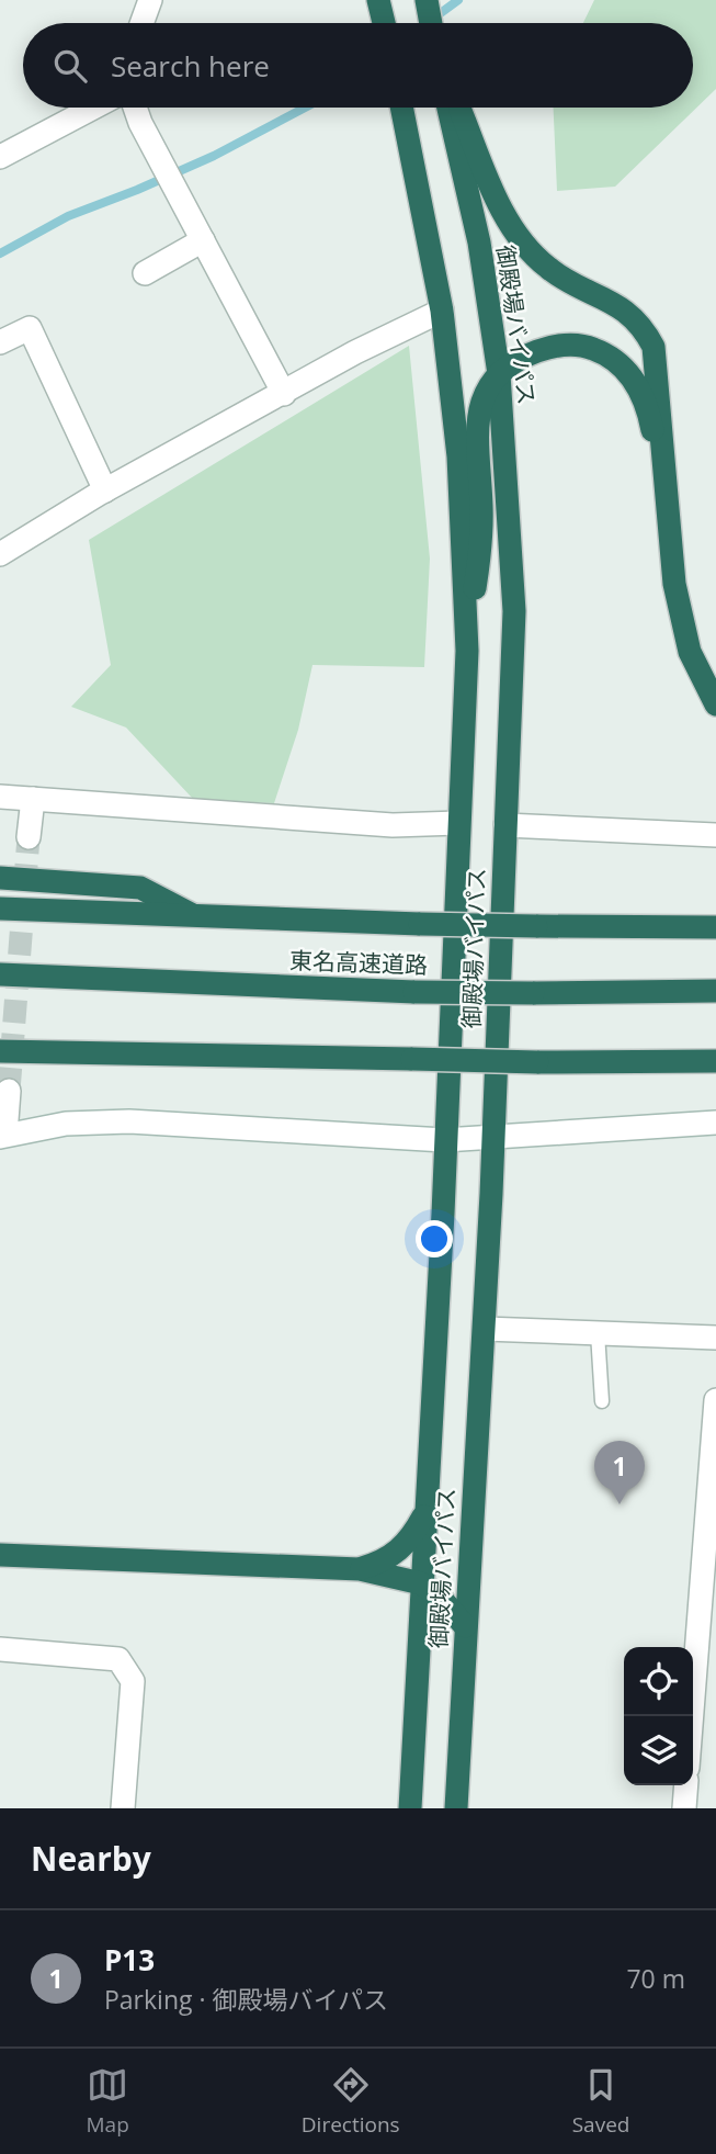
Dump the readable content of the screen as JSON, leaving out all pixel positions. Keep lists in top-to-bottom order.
{
  "streets": {
    "highway": ["御殿場バイパス", "東名高速道路"]
  },
  "page": {
    "search": "Search here",
    "pins": "1",
    "heading": "Nearby",
    "list": [
      {
        "mark": "1",
        "name": "P13",
        "note": "Parking · 御殿場バイパス",
        "value": "70 m"
      }
    ],
    "nav": ["Map", "Directions", "Saved"]
  }
}
